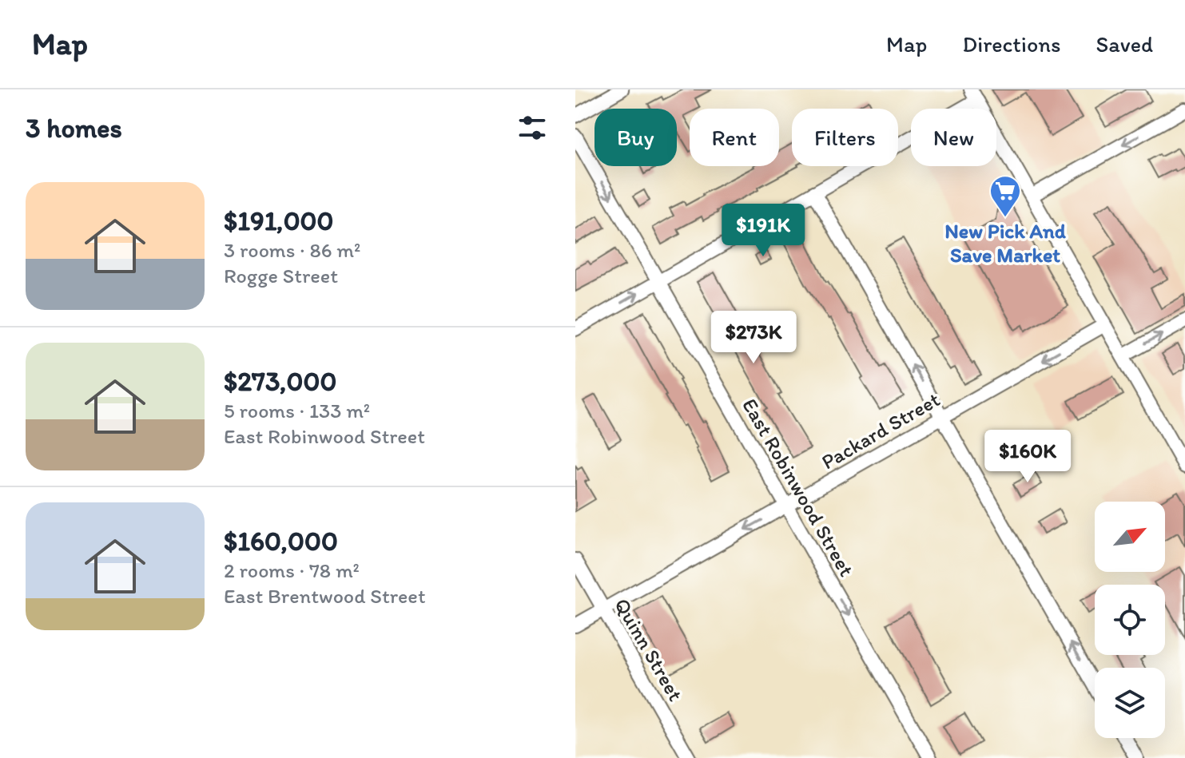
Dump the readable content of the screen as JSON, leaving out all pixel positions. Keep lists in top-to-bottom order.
{
  "streets": {
    "street": ["Packard Street", "East Robinwood Street", "Quinn Street"]
  },
  "crossings": [
    ["Packard Street", "East Robinwood Street"],
    ["Packard Street", "Quinn Street"]
  ],
  "one_way": ["Packard Street", "East Robinwood Street"],
  "places": {
    "supermarket": ["New Pick And Save Market"]
  },
  "north": "top right",
  "page": {
    "header": "Map",
    "nav": ["Map", "Directions", "Saved"],
    "heading": "3 homes",
    "chip": [
      "Buy",
      "Rent",
      "Filters",
      "New"
    ],
    "list": [
      {
        "name": "$191,000",
        "note": "3 rooms · 86 m² · Rogge Street"
      },
      {
        "name": "$273,000",
        "note": "5 rooms · 133 m² · East Robinwood Street"
      },
      {
        "name": "$160,000",
        "note": "2 rooms · 78 m² · East Brentwood Street"
      }
    ],
    "price": ["$191K", "$273K", "$160K"]
  }
}
